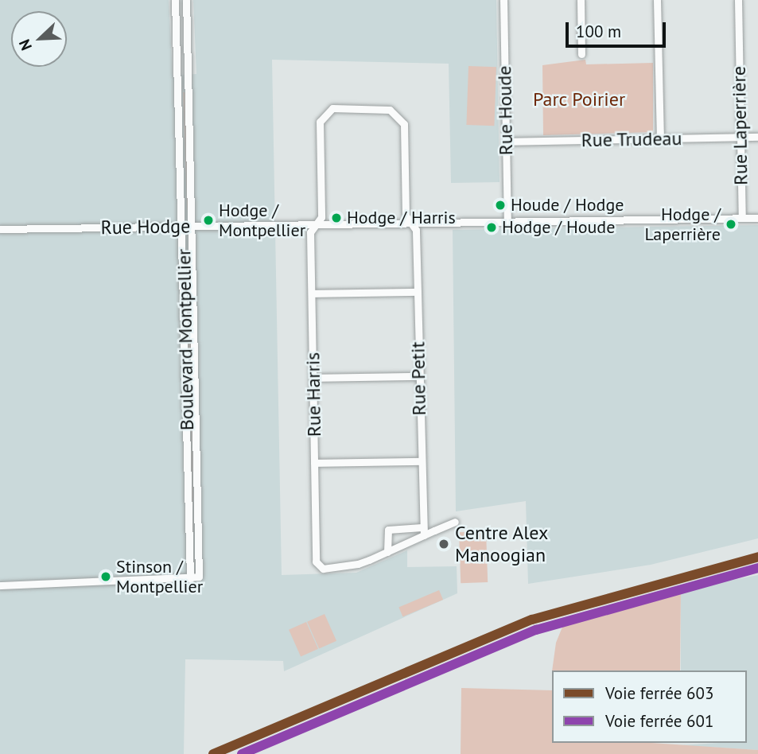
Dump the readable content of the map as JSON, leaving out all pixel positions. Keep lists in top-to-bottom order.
{
  "streets": {
    "street": [
      "Rue Houde",
      "Rue Laperrière",
      "Rue Trudeau",
      "Rue Hodge",
      "Boulevard Montpellier",
      "Rue Petit",
      "Rue Harris"
    ]
  },
  "crossings": [
    ["Rue Houde", "Rue Trudeau"],
    ["Rue Houde", "Rue Hodge"],
    ["Rue Laperrière", "Rue Trudeau"],
    ["Rue Laperrière", "Rue Hodge"],
    ["Rue Hodge", "Boulevard Montpellier"],
    ["Rue Hodge", "Rue Petit"],
    ["Rue Hodge", "Rue Harris"],
    ["Rue Petit", "Rue Harris"]
  ],
  "parks": ["Parc Poirier"],
  "places": [
    "Houde / Hodge",
    "Hodge / Harris",
    "Hodge / Montpellier",
    "Hodge / Laperrière",
    "Hodge / Houde",
    "Centre Alex Manoogian",
    "Stinson / Montpellier"
  ],
  "lines": ["rail line 603", "rail line 601"],
  "legend": ["Voie ferrée 603", "Voie ferrée 601"],
  "scale_bar": "100 m",
  "north": "bottom left"
}
